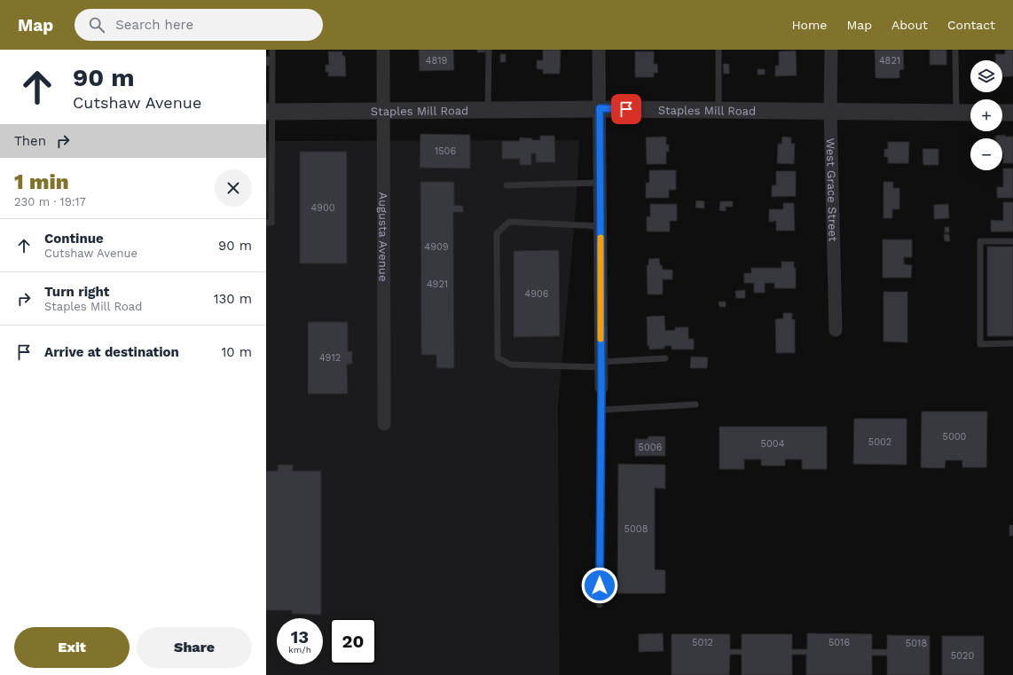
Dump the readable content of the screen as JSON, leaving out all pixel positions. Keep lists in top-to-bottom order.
{
  "streets": {
    "street": ["Staples Mill Road", "West Grace Street", "Augusta Avenue"]
  },
  "crossings": [
    ["Staples Mill Road", "West Grace Street"],
    ["Staples Mill Road", "Augusta Avenue"]
  ],
  "house_numbers": [
    "4819",
    "4821",
    "1506",
    "4900",
    "4909",
    "4921",
    "4906",
    "4912",
    "5000",
    "5002",
    "5004",
    "5006",
    "5008",
    "5012",
    "5016",
    "5018",
    "5020"
  ],
  "page": {
    "header": "Map",
    "search": "Search here",
    "nav": [
      "Home",
      "Map",
      "About",
      "Contact"
    ],
    "turn": ["90 m", "Cutshaw Avenue"],
    "map_buttons": ["+", "−"],
    "then": "Then",
    "heading": ["1 min", "230 m · 19:17"],
    "list": [
      {
        "name": "Continue",
        "note": "Cutshaw Avenue",
        "value": "90 m"
      },
      {
        "name": "Turn right",
        "note": "Staples Mill Road",
        "value": "130 m"
      },
      {
        "name": "Arrive at destination",
        "value": "10 m"
      }
    ],
    "speed": "13 km/h",
    "limit": "20",
    "buttons": ["Exit", "Share"]
  }
}
